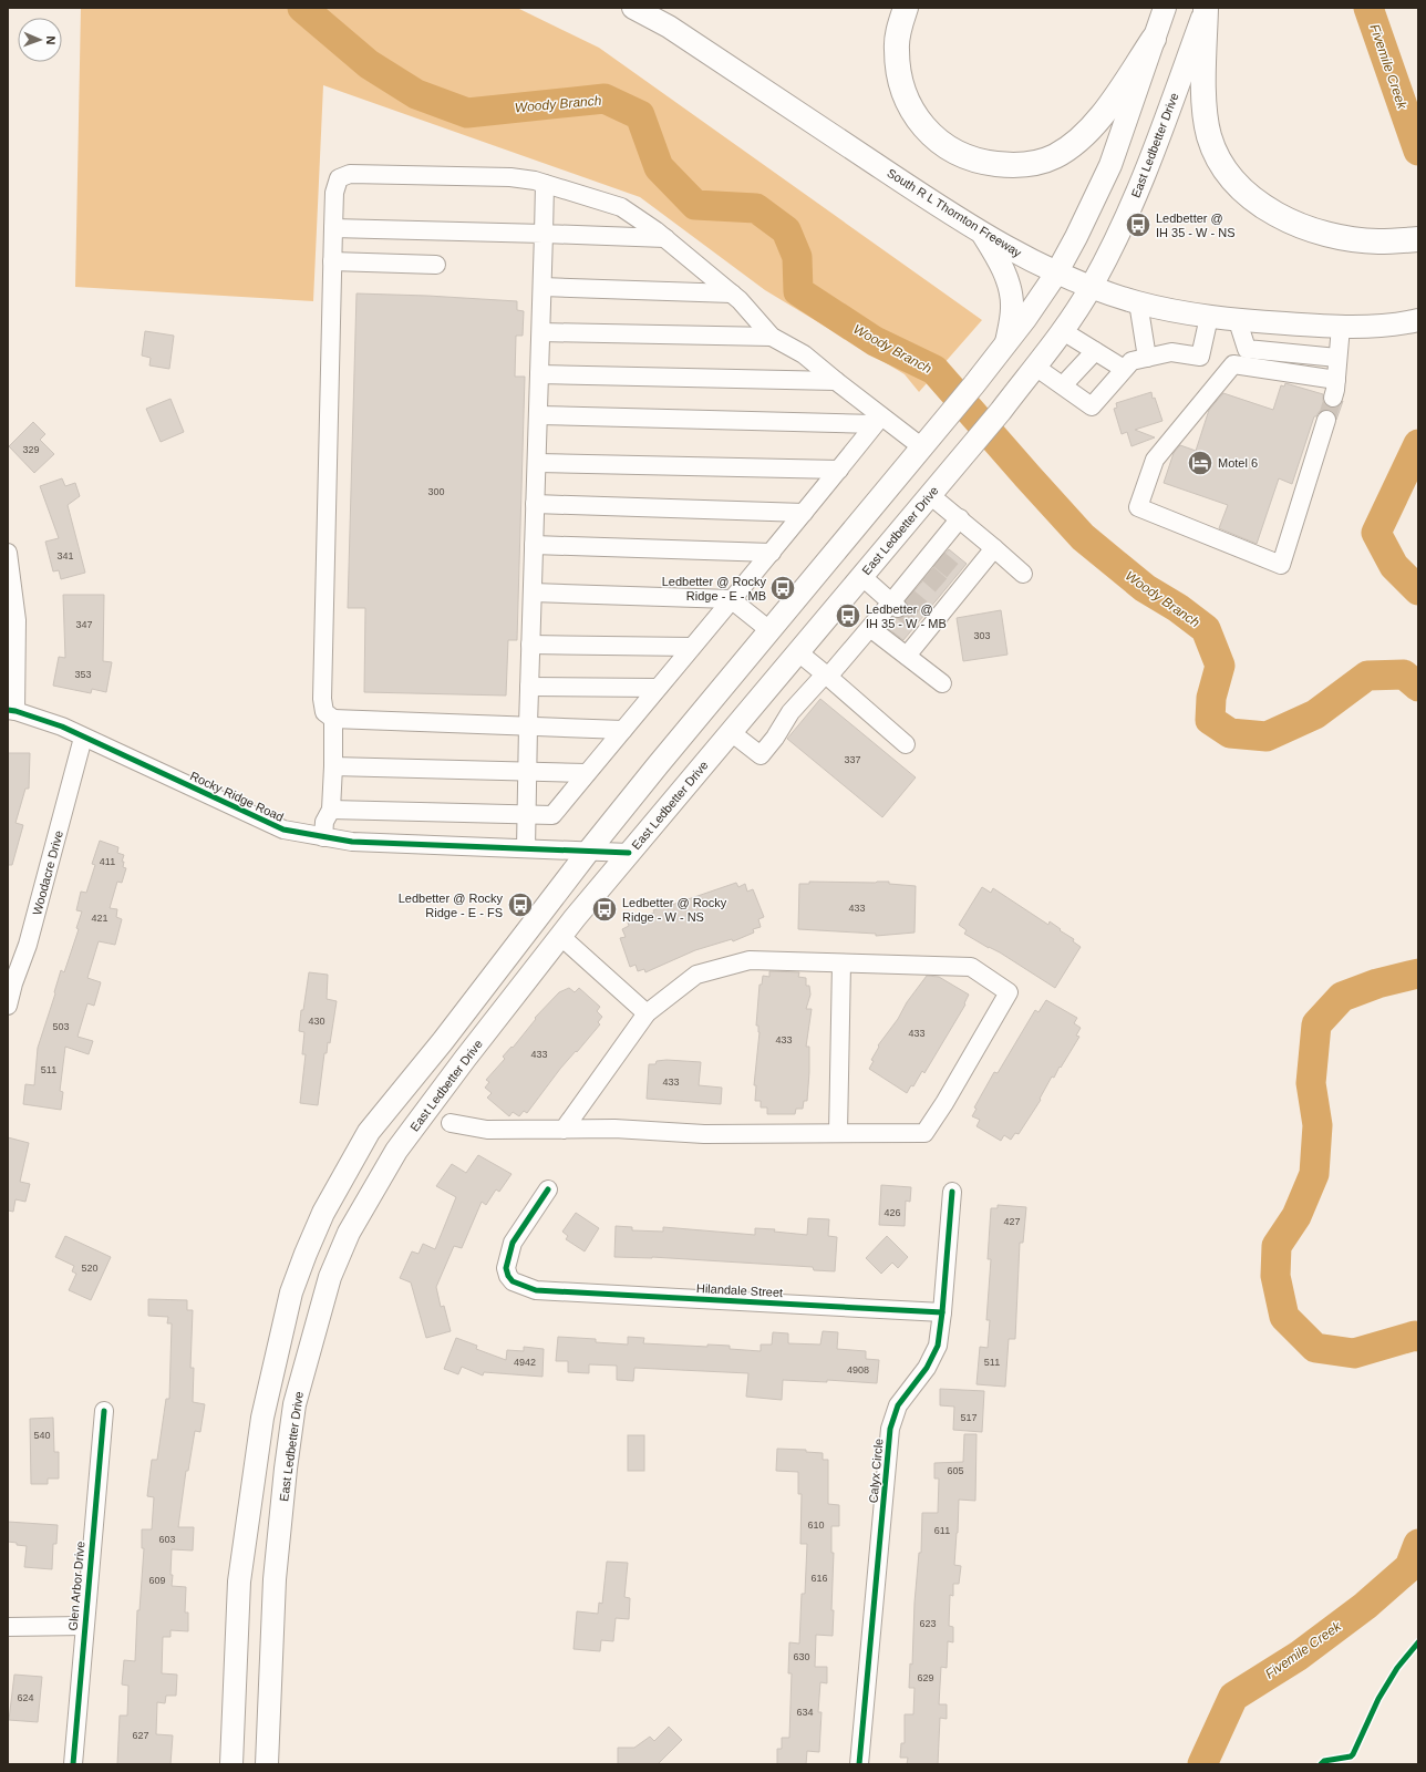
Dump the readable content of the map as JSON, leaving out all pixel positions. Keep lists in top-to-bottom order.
{
  "streets": {
    "main road": ["East Ledbetter Drive", "South R L Thornton Freeway"],
    "street": [
      "Rocky Ridge Road",
      "Woodacre Drive",
      "Hilandale Street",
      "Calyx Circle",
      "Glen Arbor Drive"
    ]
  },
  "crossings": [
    ["East Ledbetter Drive", "South R L Thornton Freeway"],
    ["East Ledbetter Drive", "Rocky Ridge Road"],
    ["Rocky Ridge Road", "Woodacre Drive"],
    ["Hilandale Street", "Calyx Circle"]
  ],
  "water": ["Fivemile Creek", "Woody Branch"],
  "places": {
    "bus stop": [
      "Ledbetter @ IH 35 - W - NS",
      "Ledbetter @ Rocky Ridge - E - MB",
      "Ledbetter @ IH 35 - W - MB",
      "Ledbetter @ Rocky Ridge - E - FS",
      "Ledbetter @ Rocky Ridge - W - NS"
    ],
    "hotel": ["Motel 6"]
  },
  "house_numbers": [
    "329",
    "300",
    "341",
    "347",
    "303",
    "353",
    "337",
    "411",
    "433",
    "421",
    "430",
    "503",
    "433",
    "433",
    "433",
    "511",
    "433",
    "426",
    "427",
    "520",
    "4942",
    "511",
    "4908",
    "517",
    "540",
    "605",
    "610",
    "611",
    "603",
    "616",
    "609",
    "623",
    "630",
    "629",
    "624",
    "634",
    "627"
  ],
  "north": "right"
}
